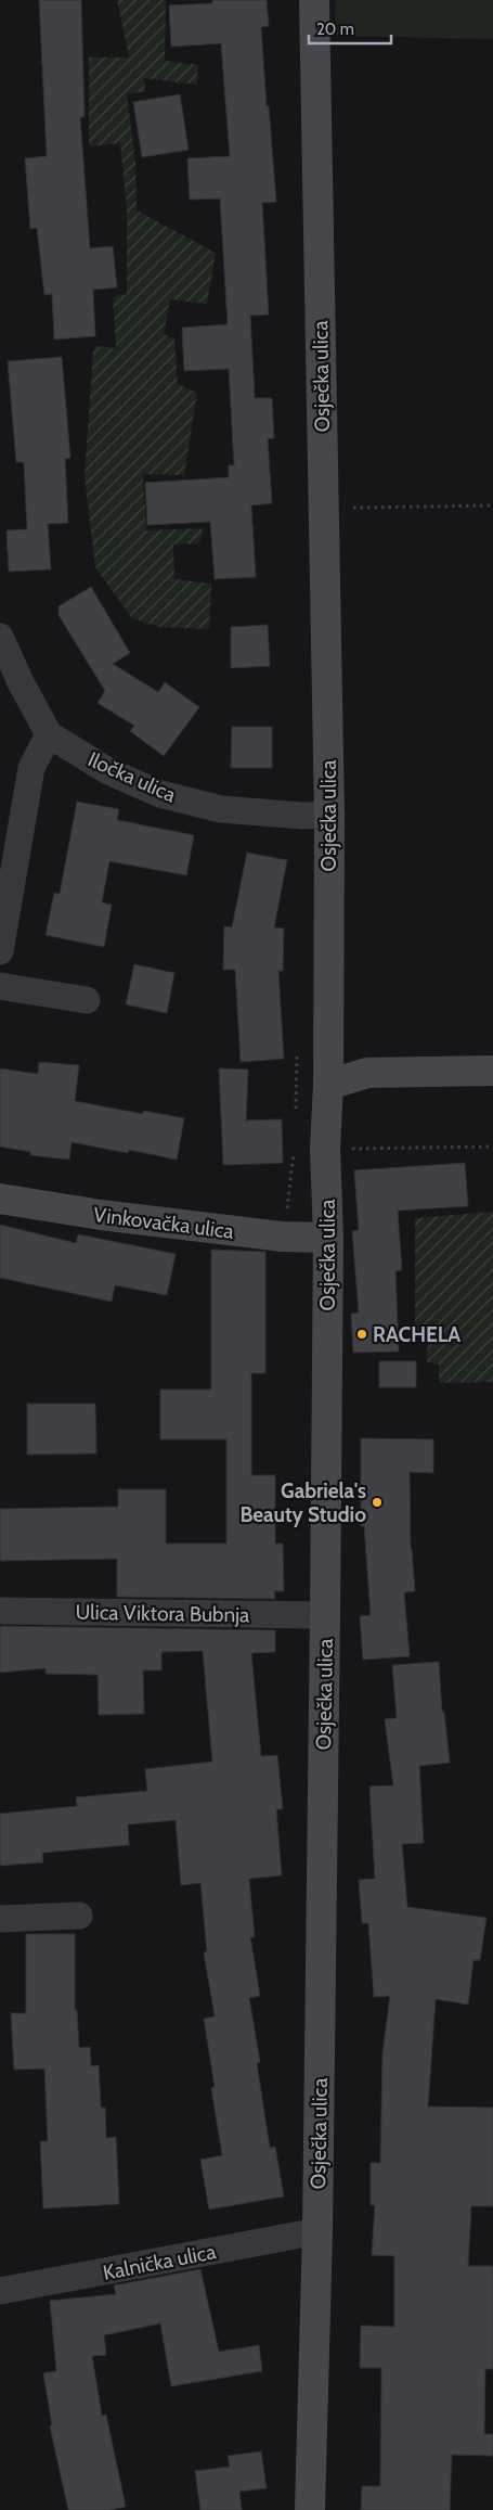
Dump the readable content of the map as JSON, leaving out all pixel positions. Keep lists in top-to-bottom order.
{
  "streets": {
    "street": [
      "Osječka ulica",
      "Iločka ulica",
      "Vinkovačka ulica",
      "Ulica Viktora Bubnja",
      "Kalnička ulica"
    ]
  },
  "crossings": [
    ["Osječka ulica", "Iločka ulica"],
    ["Osječka ulica", "Vinkovačka ulica"],
    ["Osječka ulica", "Ulica Viktora Bubnja"],
    ["Osječka ulica", "Kalnička ulica"]
  ],
  "places": ["RACHELA", "Gabriela's Beauty Studio"],
  "scale_bar": "20 m"
}
